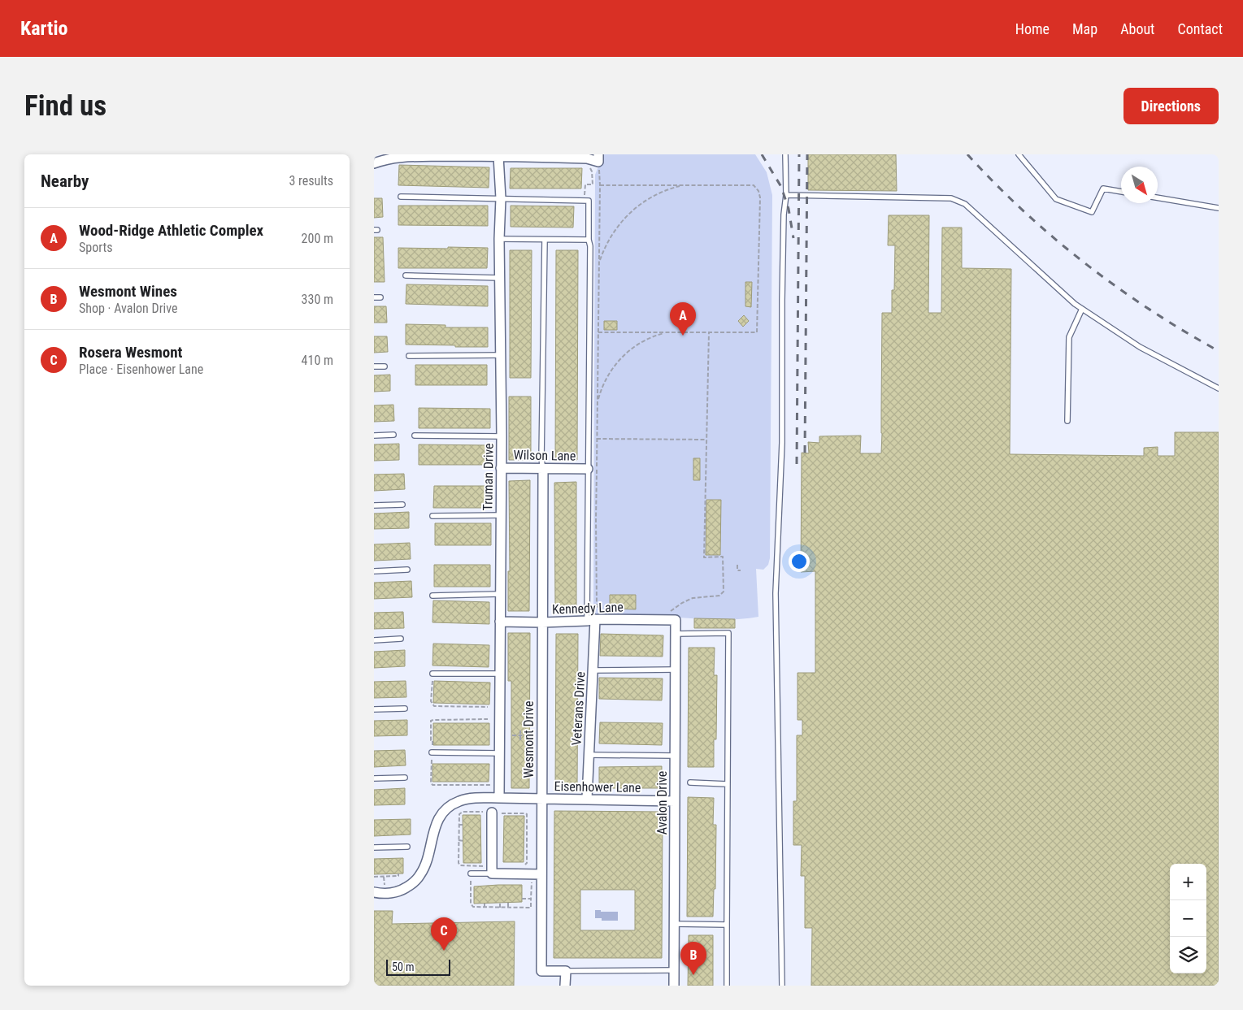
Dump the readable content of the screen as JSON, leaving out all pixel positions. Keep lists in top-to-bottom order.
{
  "streets": {
    "street": [
      "Wilson Lane",
      "Truman Drive",
      "Kennedy Lane",
      "Veterans Drive",
      "Wesmont Drive",
      "Eisenhower Lane",
      "Avalon Drive"
    ]
  },
  "crossings": [
    ["Wilson Lane", "Truman Drive"],
    ["Wilson Lane", "Wesmont Drive"],
    ["Truman Drive", "Kennedy Lane"],
    ["Truman Drive", "Eisenhower Lane"],
    ["Kennedy Lane", "Veterans Drive"],
    ["Kennedy Lane", "Wesmont Drive"],
    ["Kennedy Lane", "Avalon Drive"],
    ["Veterans Drive", "Eisenhower Lane"],
    ["Wesmont Drive", "Eisenhower Lane"],
    ["Eisenhower Lane", "Avalon Drive"]
  ],
  "scale_bar": "50 m",
  "north": "bottom right",
  "page": {
    "header": "Kartio",
    "nav": [
      "Home",
      "Map",
      "About",
      "Contact"
    ],
    "buttons": "Directions",
    "title": "Find us",
    "heading": ["Nearby", "3 results"],
    "list": [
      {
        "mark": "A",
        "name": "Wood-Ridge Athletic Complex",
        "note": "Sports",
        "value": "200 m"
      },
      {
        "mark": "B",
        "name": "Wesmont Wines",
        "note": "Shop · Avalon Drive",
        "value": "330 m"
      },
      {
        "mark": "C",
        "name": "Rosera Wesmont",
        "note": "Place · Eisenhower Lane",
        "value": "410 m"
      }
    ],
    "pins": ["A", "C", "B"],
    "map_buttons": ["+", "−"],
    "scale": "50 m"
  }
}
